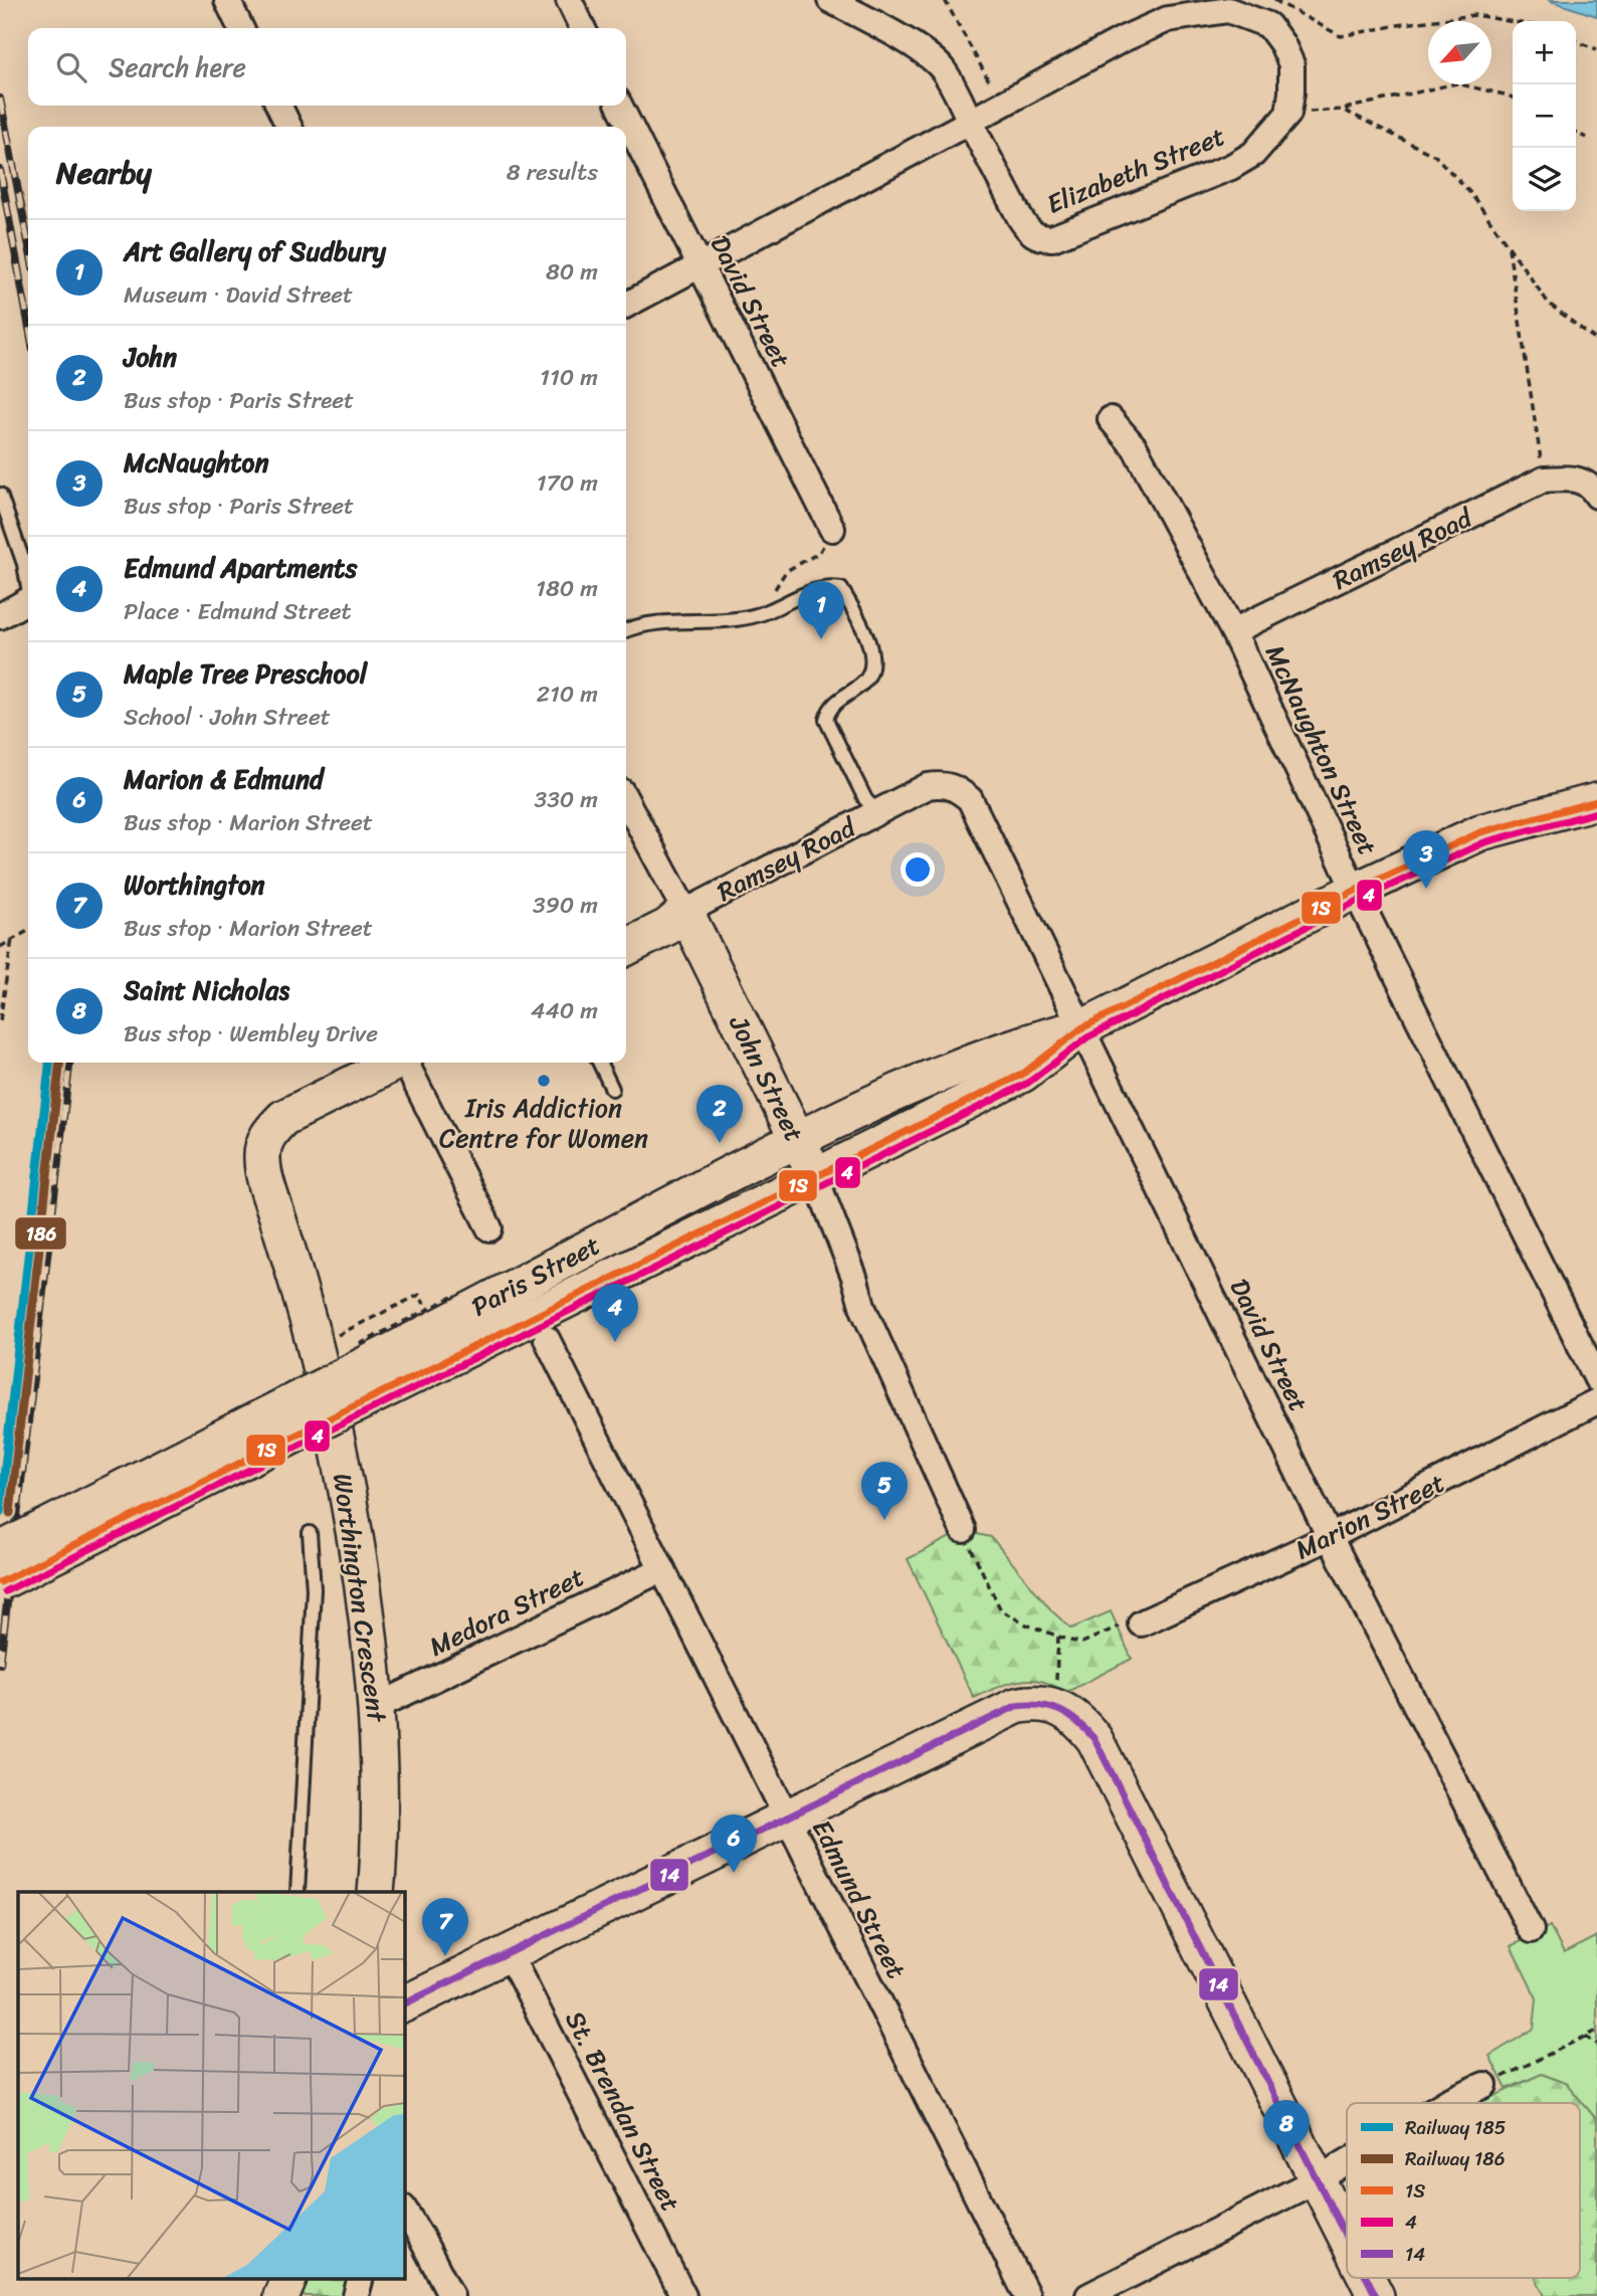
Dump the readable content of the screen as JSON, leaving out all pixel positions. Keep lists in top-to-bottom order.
{
  "streets": {
    "main road": [
      "Ramsey Road",
      "John Street",
      "Paris Street",
      "Worthington Crescent"
    ],
    "street": [
      "Elizabeth Street",
      "David Street",
      "McNaughton Street",
      "Marion Street",
      "Medora Street",
      "Edmund Street",
      "St. Brendan Street"
    ]
  },
  "crossings": [
    ["David Street", "Ramsey Road"],
    ["David Street", "Paris Street"],
    ["David Street", "Marion Street"],
    ["Ramsey Road", "McNaughton Street"],
    ["Ramsey Road", "John Street"],
    ["McNaughton Street", "Paris Street"],
    ["John Street", "Paris Street"],
    ["Worthington Crescent", "Medora Street"],
    ["Medora Street", "Edmund Street"]
  ],
  "places": ["Iris Addiction Centre for Women"],
  "lines": [
    "transit line 1S",
    "transit line 4",
    "rail line 185",
    "rail line 186",
    "transit line 14"
  ],
  "legend": [
    "Railway 185",
    "Railway 186",
    "1S",
    "4",
    "14"
  ],
  "north": "bottom left",
  "page": {
    "map_buttons": ["+", "−"],
    "search": "Search here",
    "heading": ["Nearby", "8 results"],
    "list": [
      {
        "mark": "1",
        "name": "Art Gallery of Sudbury",
        "note": "Museum · David Street",
        "value": "80 m"
      },
      {
        "mark": "2",
        "name": "John",
        "note": "Bus stop · Paris Street",
        "value": "110 m"
      },
      {
        "mark": "3",
        "name": "McNaughton",
        "note": "Bus stop · Paris Street",
        "value": "170 m"
      },
      {
        "mark": "4",
        "name": "Edmund Apartments",
        "note": "Place · Edmund Street",
        "value": "180 m"
      },
      {
        "mark": "5",
        "name": "Maple Tree Preschool",
        "note": "School · John Street",
        "value": "210 m"
      },
      {
        "mark": "6",
        "name": "Marion & Edmund",
        "note": "Bus stop · Marion Street",
        "value": "330 m"
      },
      {
        "mark": "7",
        "name": "Worthington",
        "note": "Bus stop · Marion Street",
        "value": "390 m"
      },
      {
        "mark": "8",
        "name": "Saint Nicholas",
        "note": "Bus stop · Wembley Drive",
        "value": "440 m"
      }
    ],
    "pins": [
      "1",
      "3",
      "2",
      "4",
      "5",
      "6",
      "7",
      "8"
    ]
  }
}
